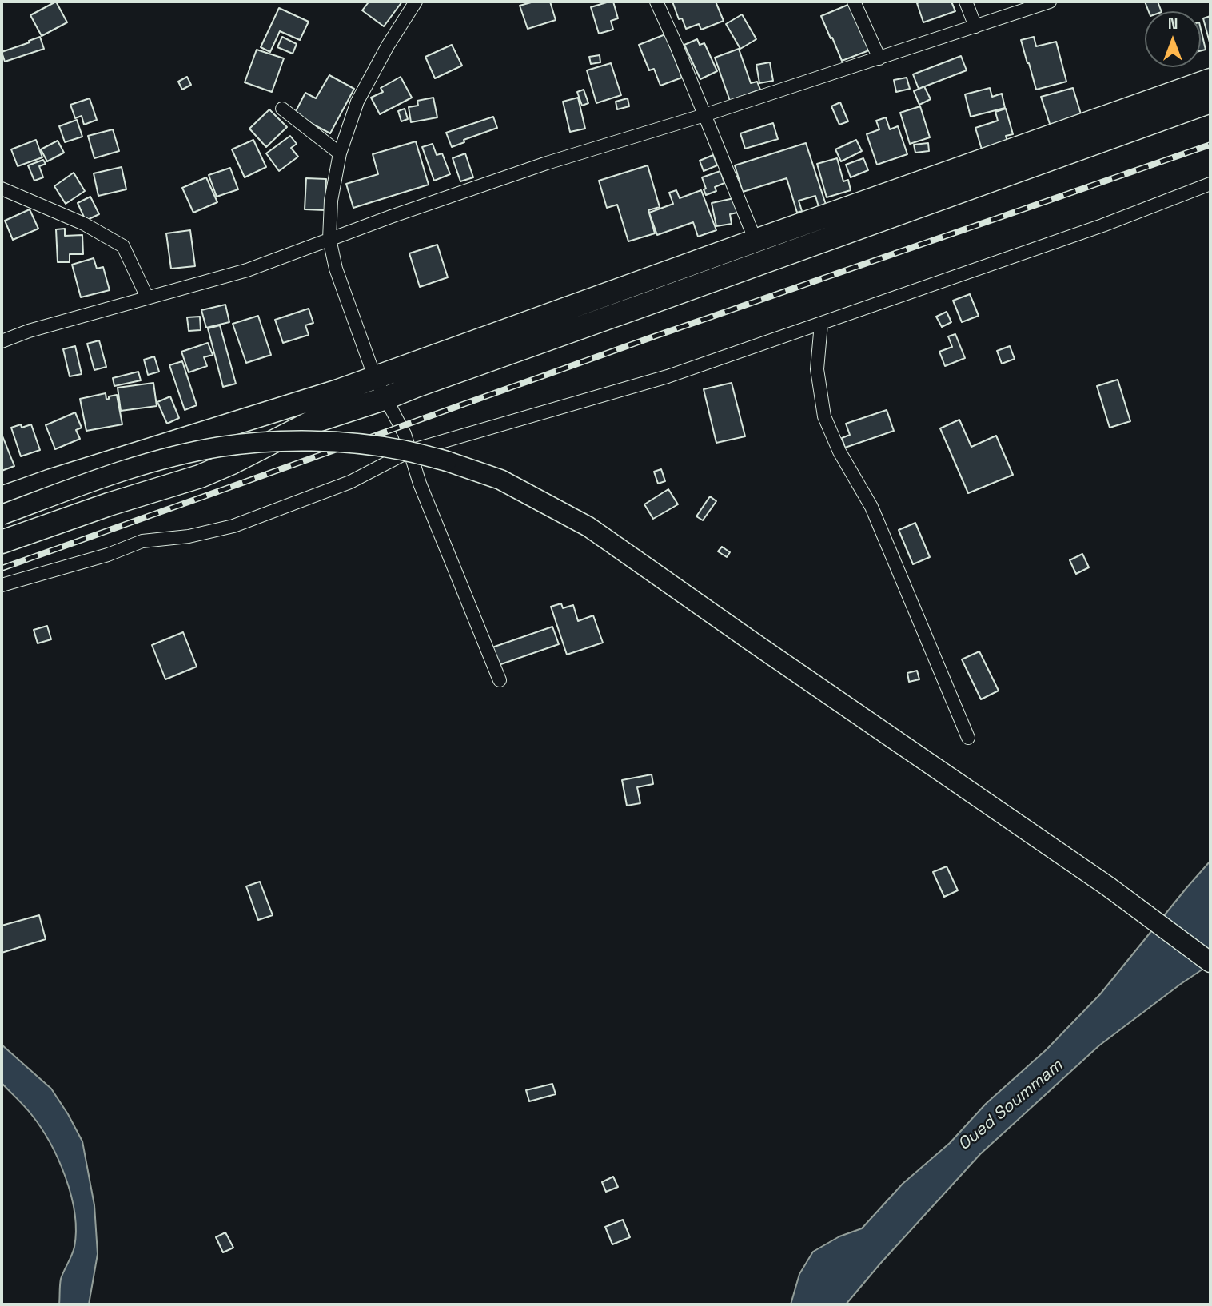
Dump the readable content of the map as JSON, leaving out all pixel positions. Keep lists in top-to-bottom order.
{
  "water": ["Oued Soummam"],
  "north": "top"
}
